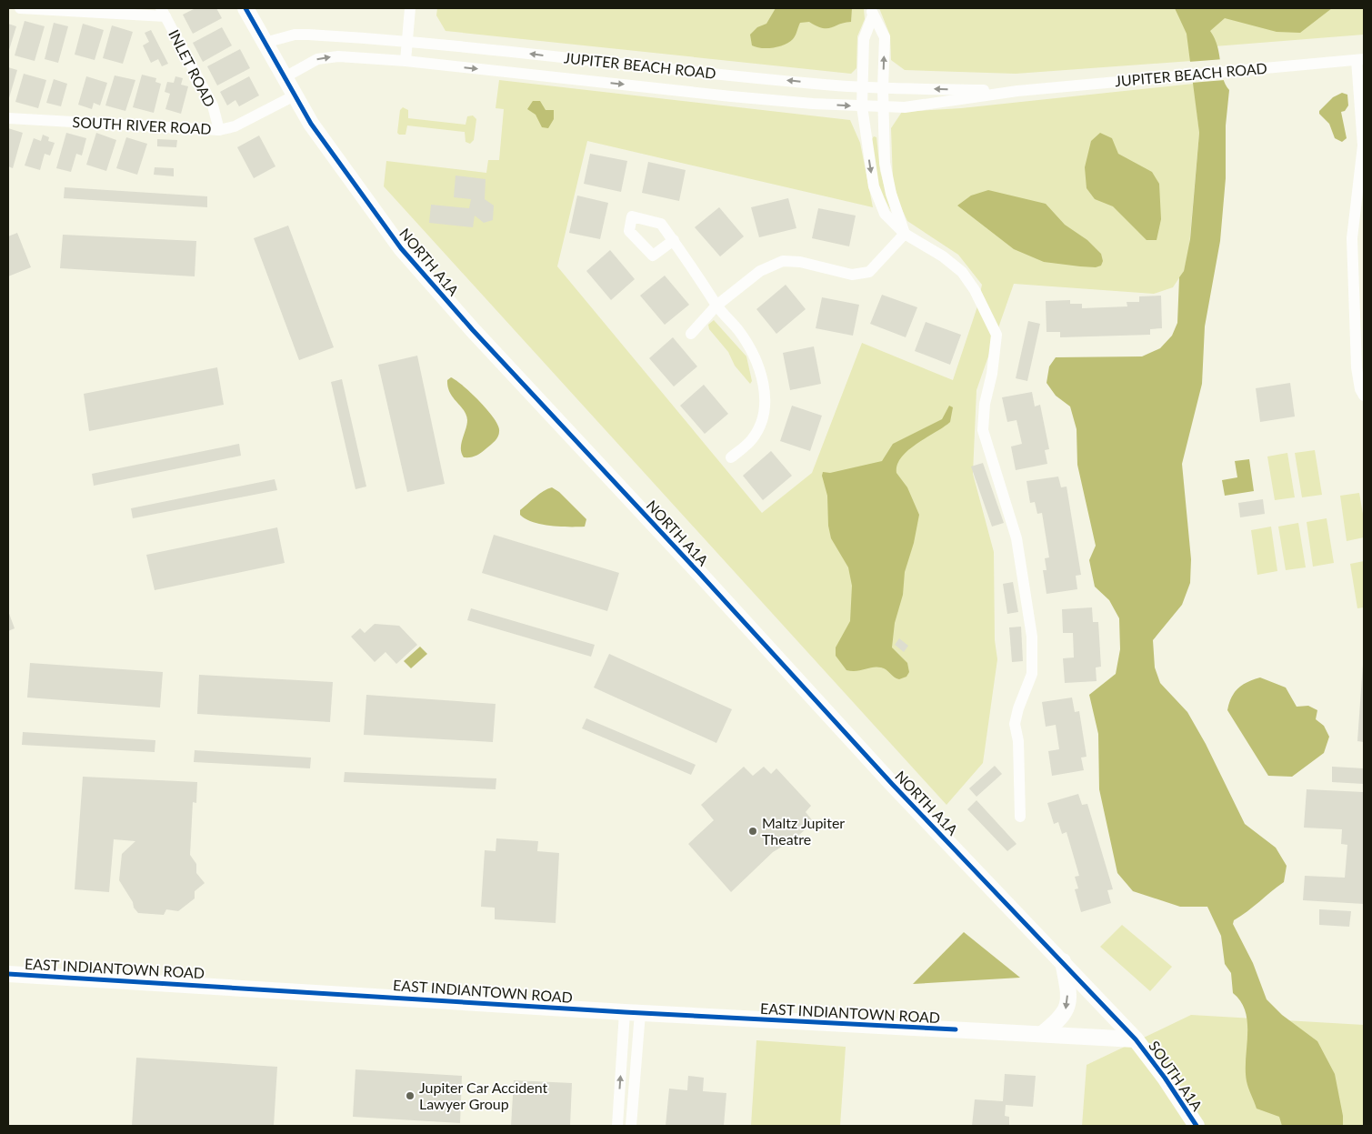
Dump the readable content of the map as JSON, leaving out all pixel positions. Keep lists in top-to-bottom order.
{
  "streets": {
    "street": [
      "JUPITER BEACH ROAD",
      "INLET ROAD",
      "SOUTH RIVER ROAD",
      "NORTH A1A",
      "EAST INDIANTOWN ROAD",
      "SOUTH A1A"
    ]
  },
  "crossings": [
    ["JUPITER BEACH ROAD", "NORTH A1A"],
    ["INLET ROAD", "SOUTH RIVER ROAD"],
    ["SOUTH RIVER ROAD", "NORTH A1A"],
    ["NORTH A1A", "EAST INDIANTOWN ROAD"],
    ["NORTH A1A", "SOUTH A1A"],
    ["EAST INDIANTOWN ROAD", "SOUTH A1A"]
  ],
  "places": ["Maltz Jupiter Theatre", "Jupiter Car Accident Lawyer Group"]
}
